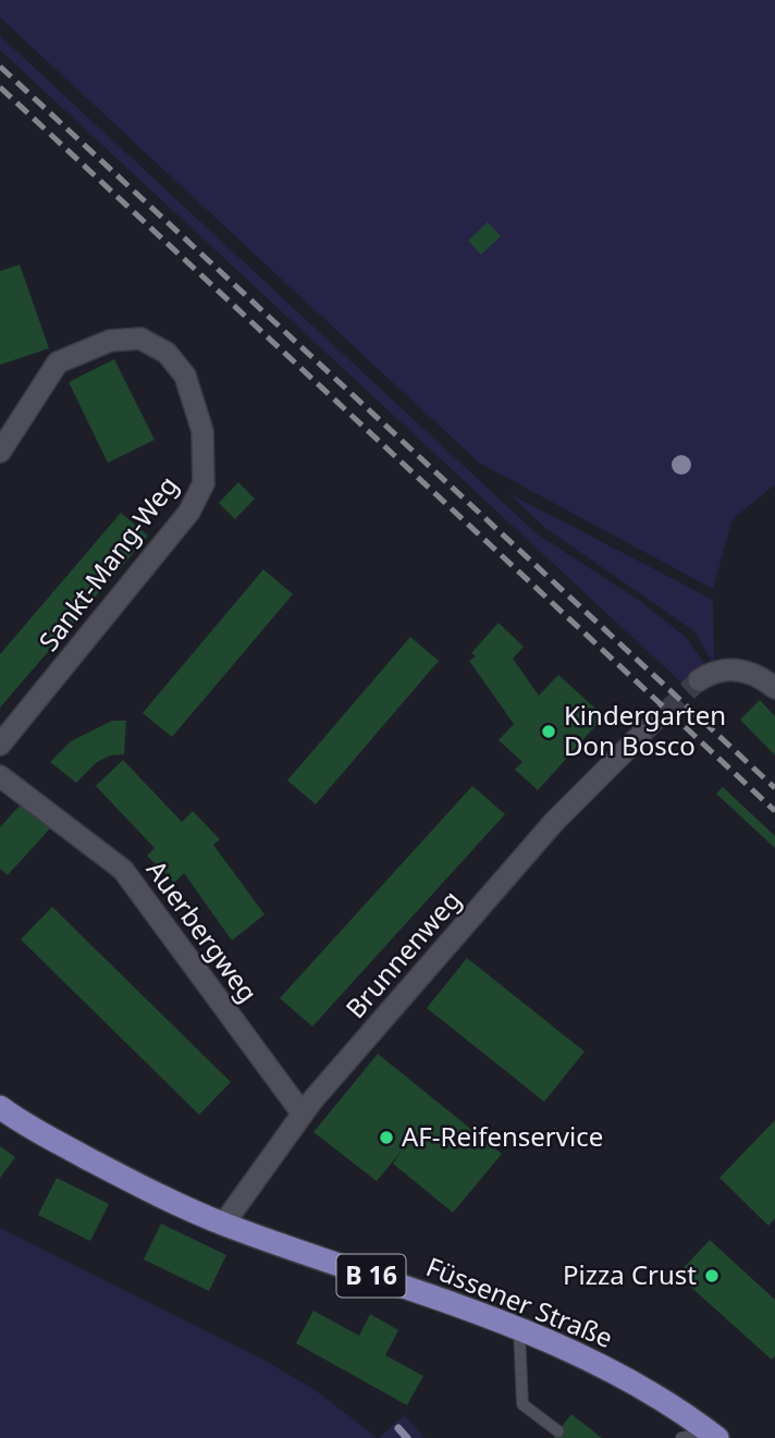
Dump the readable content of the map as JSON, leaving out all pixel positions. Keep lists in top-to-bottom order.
{
  "streets": {
    "main road": ["B 16", "Füssener Straße"],
    "street": ["Sankt-Mang-Weg", "Auerbergweg", "Brunnenweg"]
  },
  "crossings": [
    ["Auerbergweg", "Brunnenweg"],
    ["Brunnenweg", "Füssener Straße"]
  ],
  "places": ["Kindergarten Don Bosco", "AF-Reifenservice", "Pizza Crust"]
}
